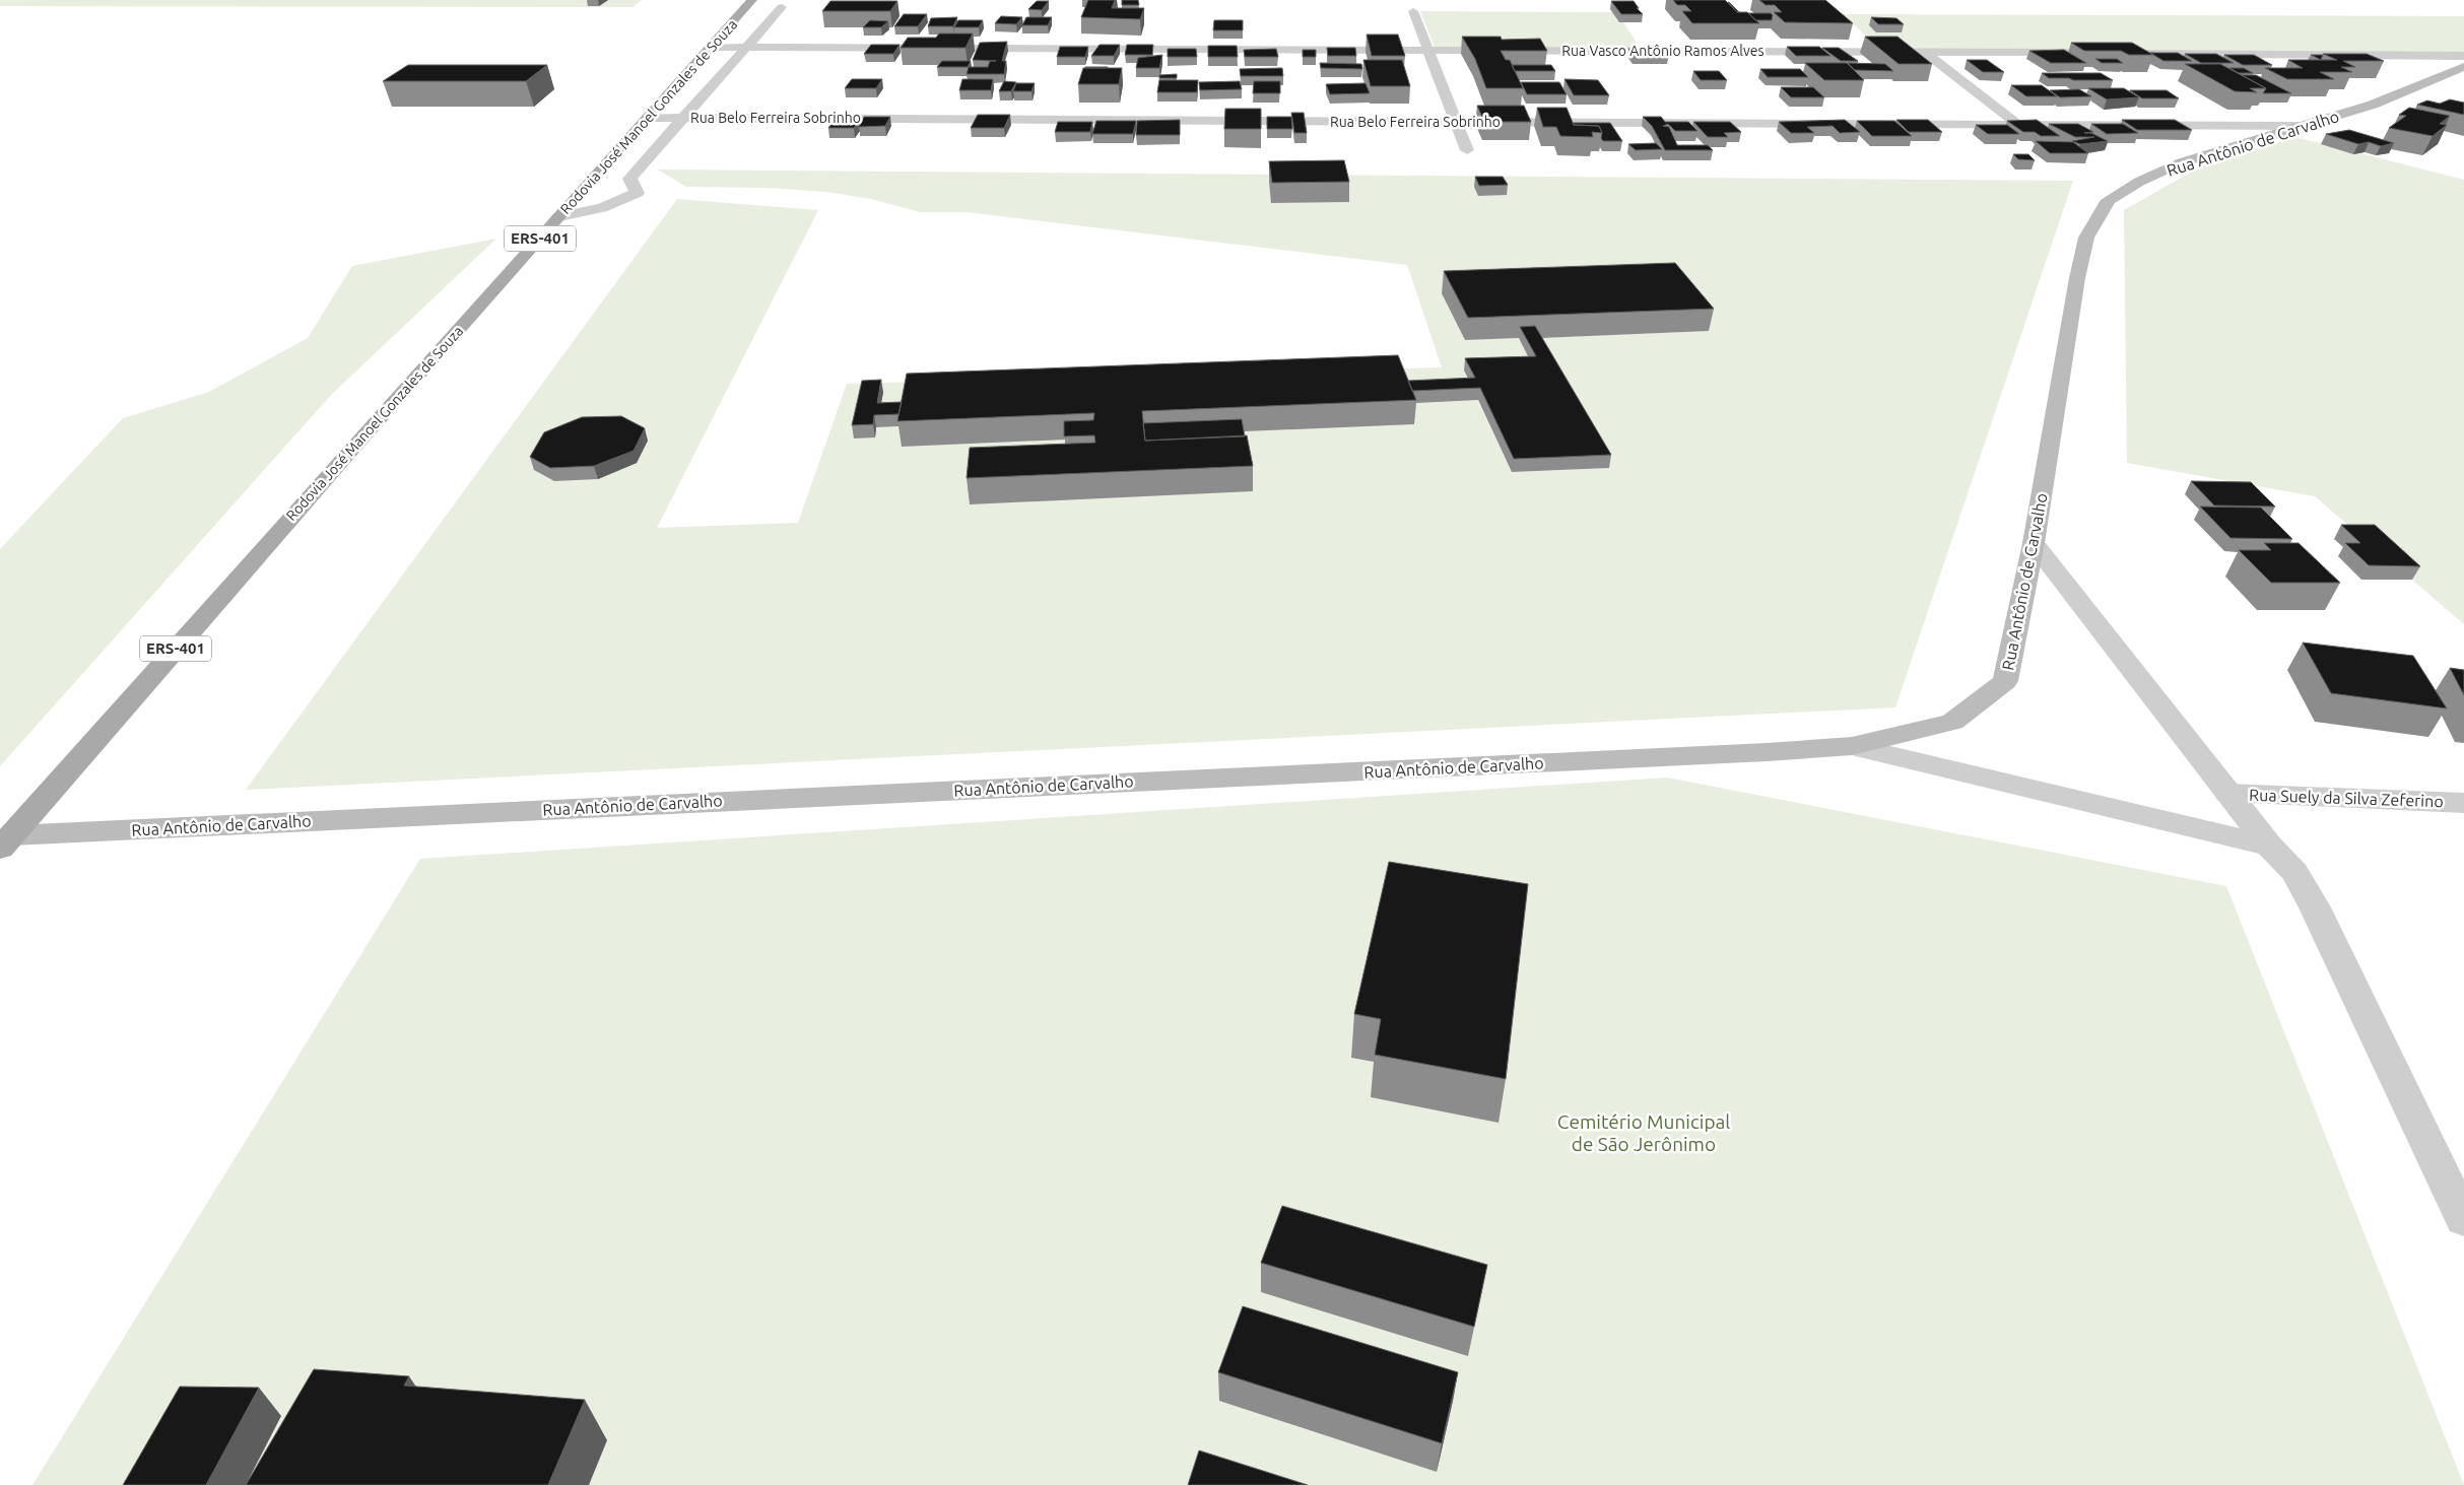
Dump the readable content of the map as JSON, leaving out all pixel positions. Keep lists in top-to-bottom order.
{
  "streets": {
    "main road": ["Rodovia José Manoel Gonzales de Souza", "Rua Antônio de Carvalho", "ERS-401"],
    "street": ["Rua Vasco Antônio Ramos Alves", "Rua Belo Ferreira Sobrinho", "Rua Suely da Silva Zeferino"]
  },
  "crossings": [
    ["Rua Vasco Antônio Ramos Alves", "Rodovia José Manoel Gonzales de Souza"],
    ["Rodovia José Manoel Gonzales de Souza", "Rua Belo Ferreira Sobrinho"],
    ["Rodovia José Manoel Gonzales de Souza", "Rua Antônio de Carvalho"],
    ["Rua Belo Ferreira Sobrinho", "Rua Antônio de Carvalho"]
  ],
  "parks": ["Cemitério Municipal de São Jerônimo"]
}
